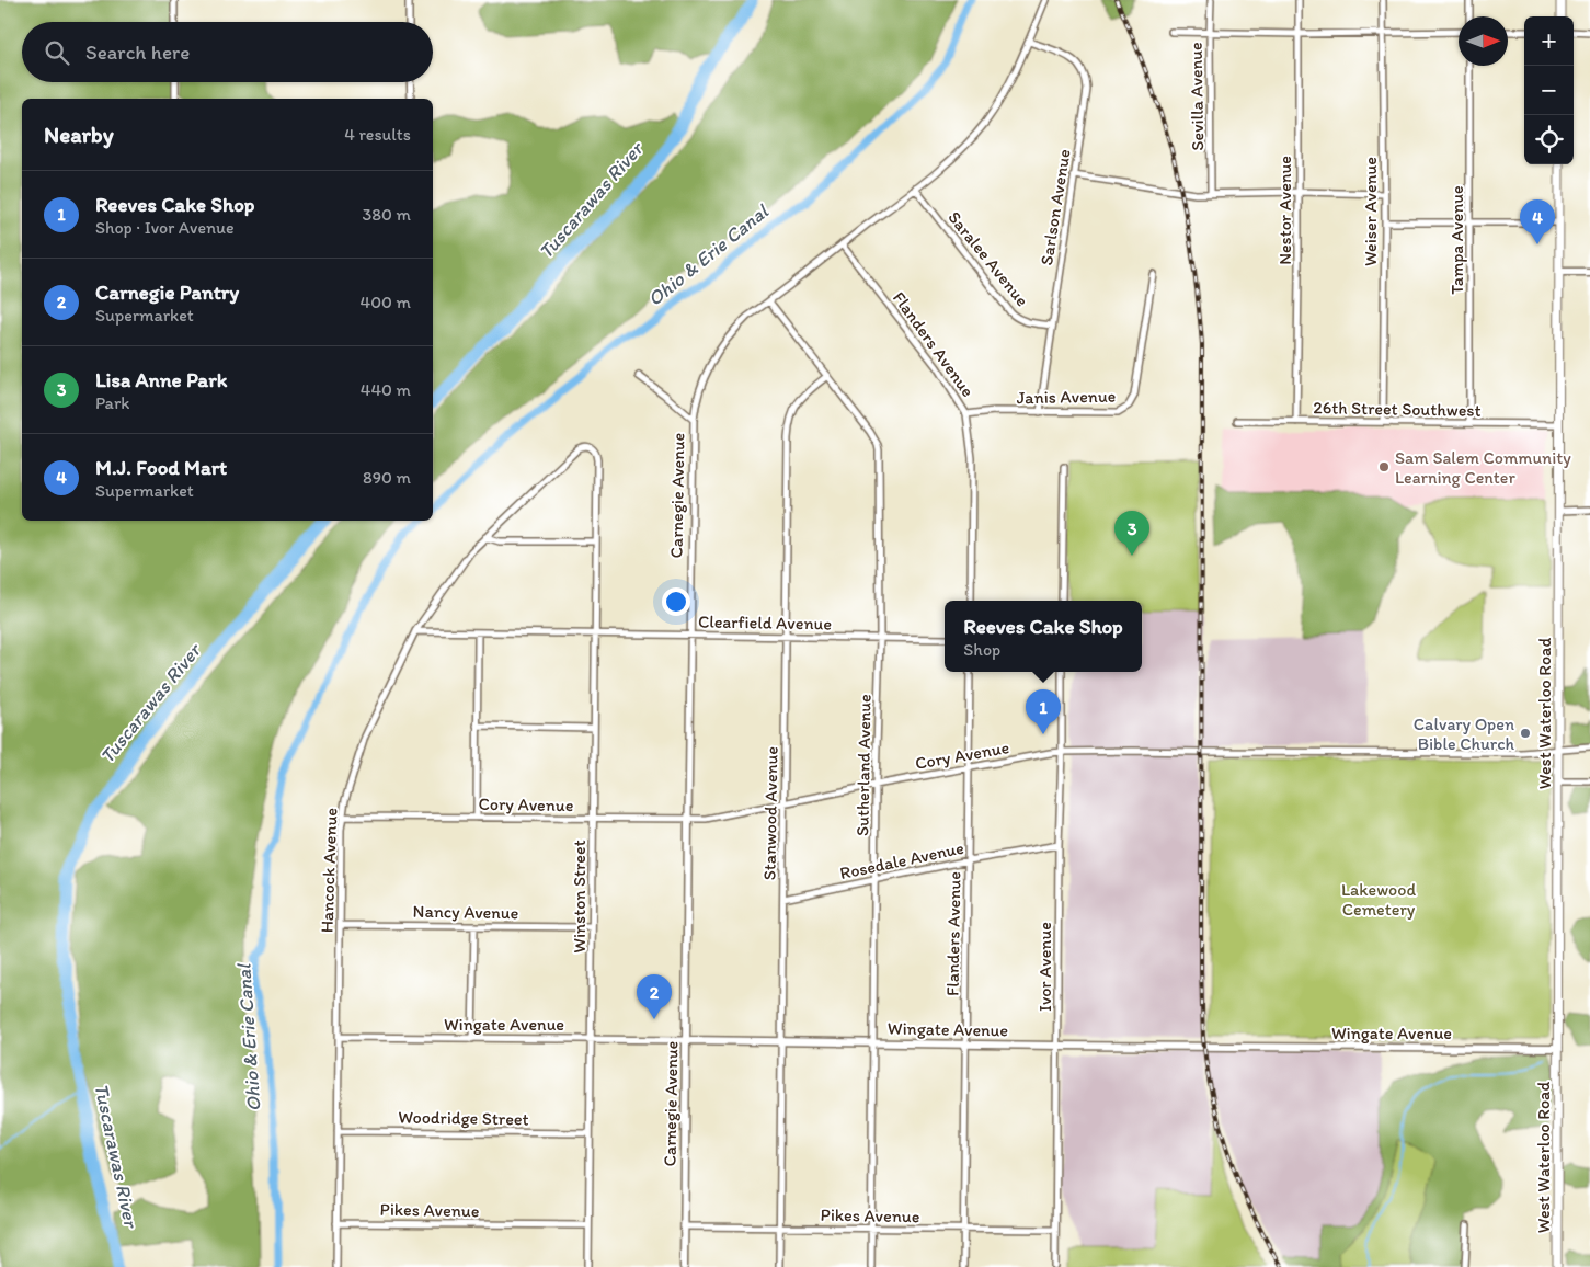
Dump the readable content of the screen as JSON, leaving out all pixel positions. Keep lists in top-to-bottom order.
{
  "streets": {
    "main road": ["West Waterloo Road"],
    "street": [
      "Sevilla Avenue",
      "Sarlson Avenue",
      "Nestor Avenue",
      "Weiser Avenue",
      "Tampa Avenue",
      "Saralee Avenue",
      "Flanders Avenue",
      "Janis Avenue",
      "26th Street Southwest",
      "Carnegie Avenue",
      "Clearfield Avenue",
      "Cory Avenue",
      "Sutherland Avenue",
      "Stanwood Avenue",
      "Rosedale Avenue",
      "Hancock Avenue",
      "Winston Street",
      "Nancy Avenue",
      "Ivor Avenue",
      "Wingate Avenue",
      "Woodridge Street",
      "Pikes Avenue"
    ]
  },
  "crossings": [
    ["Sarlson Avenue", "Saralee Avenue"],
    ["Sarlson Avenue", "Janis Avenue"],
    ["Sarlson Avenue", "Carnegie Avenue"],
    ["Nestor Avenue", "26th Street Southwest"],
    ["Weiser Avenue", "26th Street Southwest"],
    ["Tampa Avenue", "26th Street Southwest"],
    ["Saralee Avenue", "Carnegie Avenue"],
    ["Flanders Avenue", "Janis Avenue"],
    ["Flanders Avenue", "Carnegie Avenue"],
    ["Flanders Avenue", "Cory Avenue"],
    ["Flanders Avenue", "Rosedale Avenue"],
    ["Flanders Avenue", "Wingate Avenue"],
    ["Flanders Avenue", "Pikes Avenue"],
    ["26th Street Southwest", "West Waterloo Road"],
    ["Carnegie Avenue", "Clearfield Avenue"],
    ["Carnegie Avenue", "Cory Avenue"],
    ["Carnegie Avenue", "Sutherland Avenue"],
    ["Carnegie Avenue", "Wingate Avenue"],
    ["Carnegie Avenue", "Pikes Avenue"],
    ["Clearfield Avenue", "Sutherland Avenue"],
    ["Clearfield Avenue", "Stanwood Avenue"],
    ["Clearfield Avenue", "Hancock Avenue"],
    ["Clearfield Avenue", "Winston Street"],
    ["West Waterloo Road", "Cory Avenue"],
    ["West Waterloo Road", "Wingate Avenue"],
    ["Cory Avenue", "Sutherland Avenue"],
    ["Cory Avenue", "Stanwood Avenue"],
    ["Cory Avenue", "Hancock Avenue"],
    ["Cory Avenue", "Winston Street"],
    ["Cory Avenue", "Ivor Avenue"],
    ["Sutherland Avenue", "Stanwood Avenue"],
    ["Sutherland Avenue", "Rosedale Avenue"],
    ["Sutherland Avenue", "Wingate Avenue"],
    ["Sutherland Avenue", "Pikes Avenue"],
    ["Stanwood Avenue", "Rosedale Avenue"],
    ["Stanwood Avenue", "Wingate Avenue"],
    ["Stanwood Avenue", "Pikes Avenue"],
    ["Rosedale Avenue", "Ivor Avenue"],
    ["Hancock Avenue", "Winston Street"],
    ["Hancock Avenue", "Nancy Avenue"],
    ["Hancock Avenue", "Wingate Avenue"],
    ["Hancock Avenue", "Woodridge Street"],
    ["Hancock Avenue", "Pikes Avenue"],
    ["Winston Street", "Nancy Avenue"],
    ["Winston Street", "Wingate Avenue"],
    ["Winston Street", "Woodridge Street"],
    ["Winston Street", "Pikes Avenue"],
    ["Ivor Avenue", "Wingate Avenue"],
    ["Ivor Avenue", "Pikes Avenue"]
  ],
  "water": ["Tuscarawas River", "Ohio & Erie Canal"],
  "parks": ["Lakewood Cemetery"],
  "places": ["Sam Salem Community Learning Center", "Calvary Open Bible Church"],
  "north": "right",
  "page": {
    "map_buttons": ["+", "−"],
    "search": "Search here",
    "heading": ["Nearby", "4 results"],
    "list": [
      {
        "mark": "1",
        "name": "Reeves Cake Shop",
        "note": "Shop · Ivor Avenue",
        "value": "380 m"
      },
      {
        "mark": "2",
        "name": "Carnegie Pantry",
        "note": "Supermarket",
        "value": "400 m"
      },
      {
        "mark": "3",
        "name": "Lisa Anne Park",
        "note": "Park",
        "value": "440 m"
      },
      {
        "mark": "4",
        "name": "M.J. Food Mart",
        "note": "Supermarket",
        "value": "890 m"
      }
    ],
    "pins": [
      "4",
      "3",
      "1",
      "2"
    ],
    "popup": ["Reeves Cake Shop", "Shop"]
  }
}
